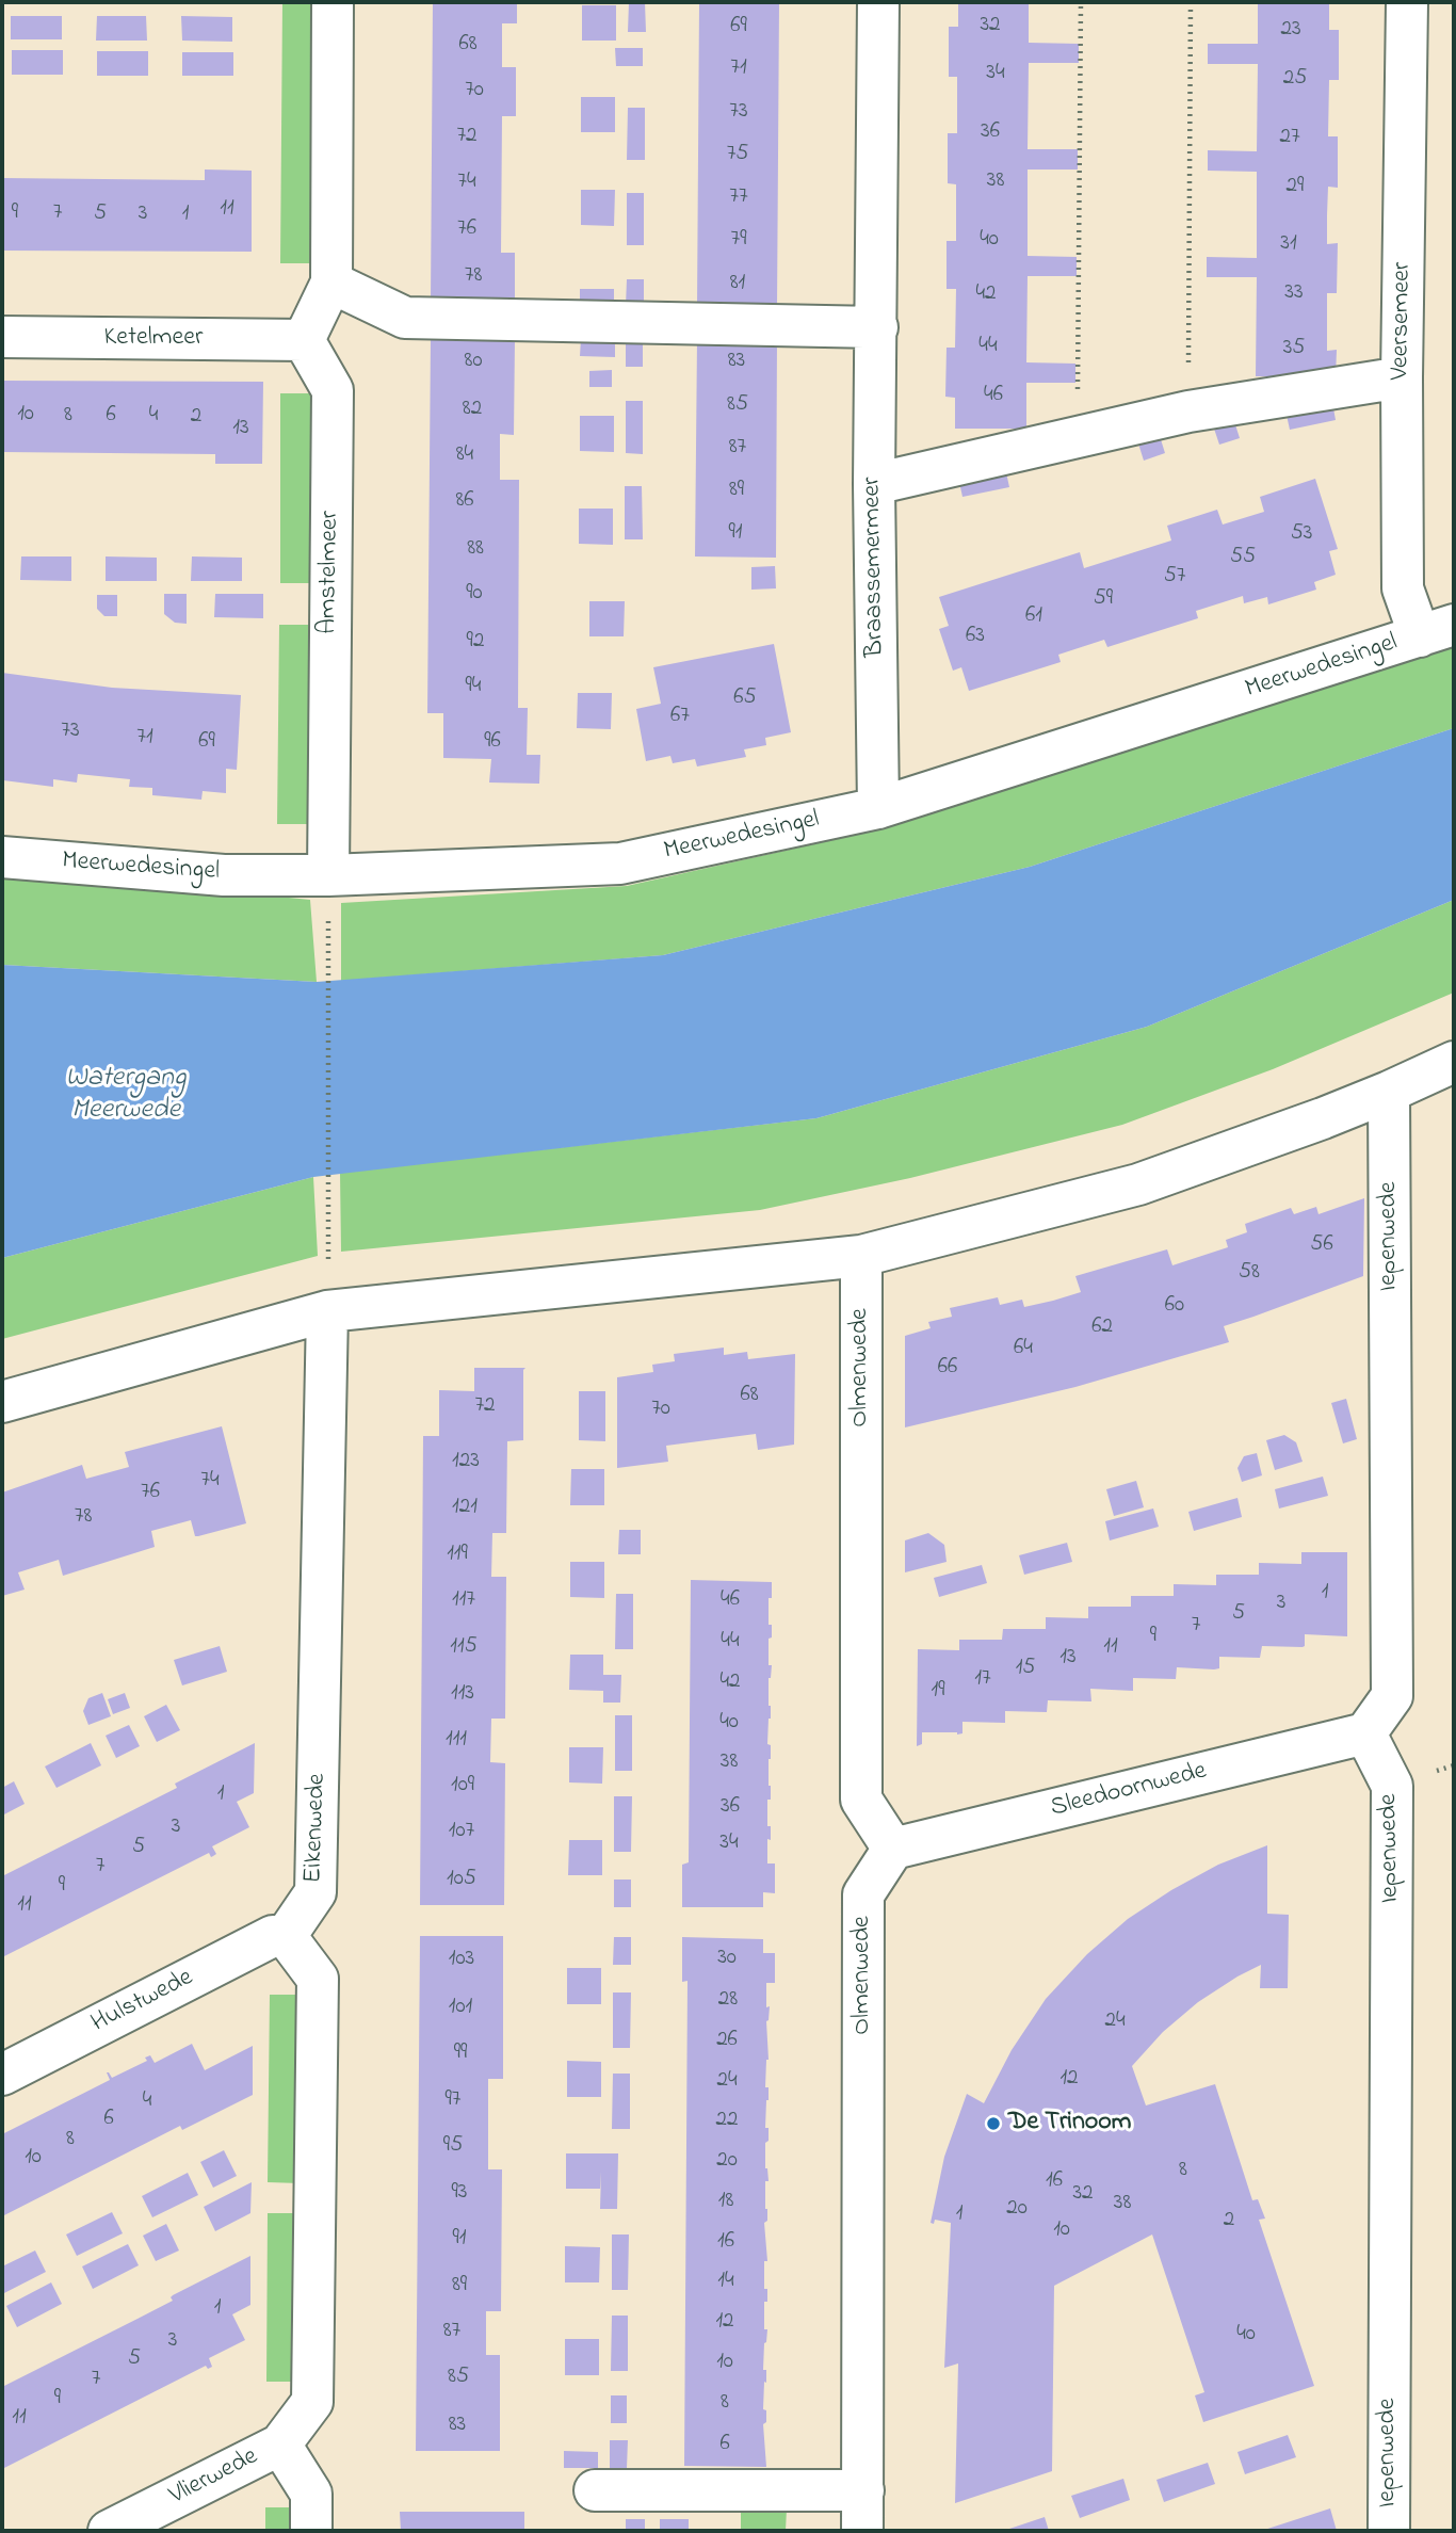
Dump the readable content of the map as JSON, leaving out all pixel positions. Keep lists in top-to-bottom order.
{
  "streets": {
    "street": [
      "Veersemeer",
      "Ketelmeer",
      "Braassemermeer",
      "Amstelmeer",
      "Meerwedesingel",
      "Iepenwede",
      "Olmenwede",
      "Sleedoornwede",
      "Eikenwede",
      "Hulstwede",
      "Vlierwede"
    ]
  },
  "crossings": [
    ["Veersemeer", "Meerwedesingel"],
    ["Ketelmeer", "Amstelmeer"],
    ["Braassemermeer", "Meerwedesingel"],
    ["Amstelmeer", "Meerwedesingel"],
    ["Iepenwede", "Sleedoornwede"],
    ["Olmenwede", "Sleedoornwede"],
    ["Eikenwede", "Hulstwede"]
  ],
  "water": ["Watergang Meerwede"],
  "places": ["De Trinoom"],
  "house_numbers": [
    "32",
    "69",
    "23",
    "68",
    "71",
    "34",
    "25",
    "70",
    "73",
    "36",
    "72",
    "27",
    "75",
    "38",
    "74",
    "29",
    "77",
    "11",
    "9",
    "7",
    "5",
    "3",
    "1",
    "76",
    "79",
    "40",
    "31",
    "78",
    "81",
    "33",
    "42",
    "44",
    "35",
    "80",
    "83",
    "46",
    "85",
    "82",
    "10",
    "8",
    "6",
    "4",
    "2",
    "13",
    "87",
    "84",
    "89",
    "86",
    "91",
    "53",
    "88",
    "55",
    "57",
    "90",
    "59",
    "61",
    "63",
    "92",
    "94",
    "65",
    "67",
    "73",
    "71",
    "69",
    "96",
    "56",
    "58",
    "60",
    "62",
    "64",
    "66",
    "68",
    "72",
    "70",
    "123",
    "74",
    "76",
    "121",
    "78",
    "119",
    "1",
    "117",
    "46",
    "3",
    "5",
    "7",
    "9",
    "44",
    "115",
    "11",
    "13",
    "15",
    "17",
    "42",
    "19",
    "113",
    "40",
    "111",
    "38",
    "109",
    "1",
    "36",
    "3",
    "107",
    "34",
    "5",
    "7",
    "105",
    "9",
    "11",
    "30",
    "103",
    "28",
    "101",
    "24",
    "26",
    "99",
    "12",
    "24",
    "97",
    "4",
    "6",
    "22",
    "8",
    "95",
    "10",
    "20",
    "8",
    "16",
    "93",
    "32",
    "18",
    "38",
    "20",
    "1",
    "2",
    "10",
    "91",
    "16",
    "14",
    "89",
    "1",
    "12",
    "87",
    "40",
    "3",
    "5",
    "10",
    "85",
    "7",
    "9",
    "8",
    "11",
    "83",
    "6"
  ]
}
